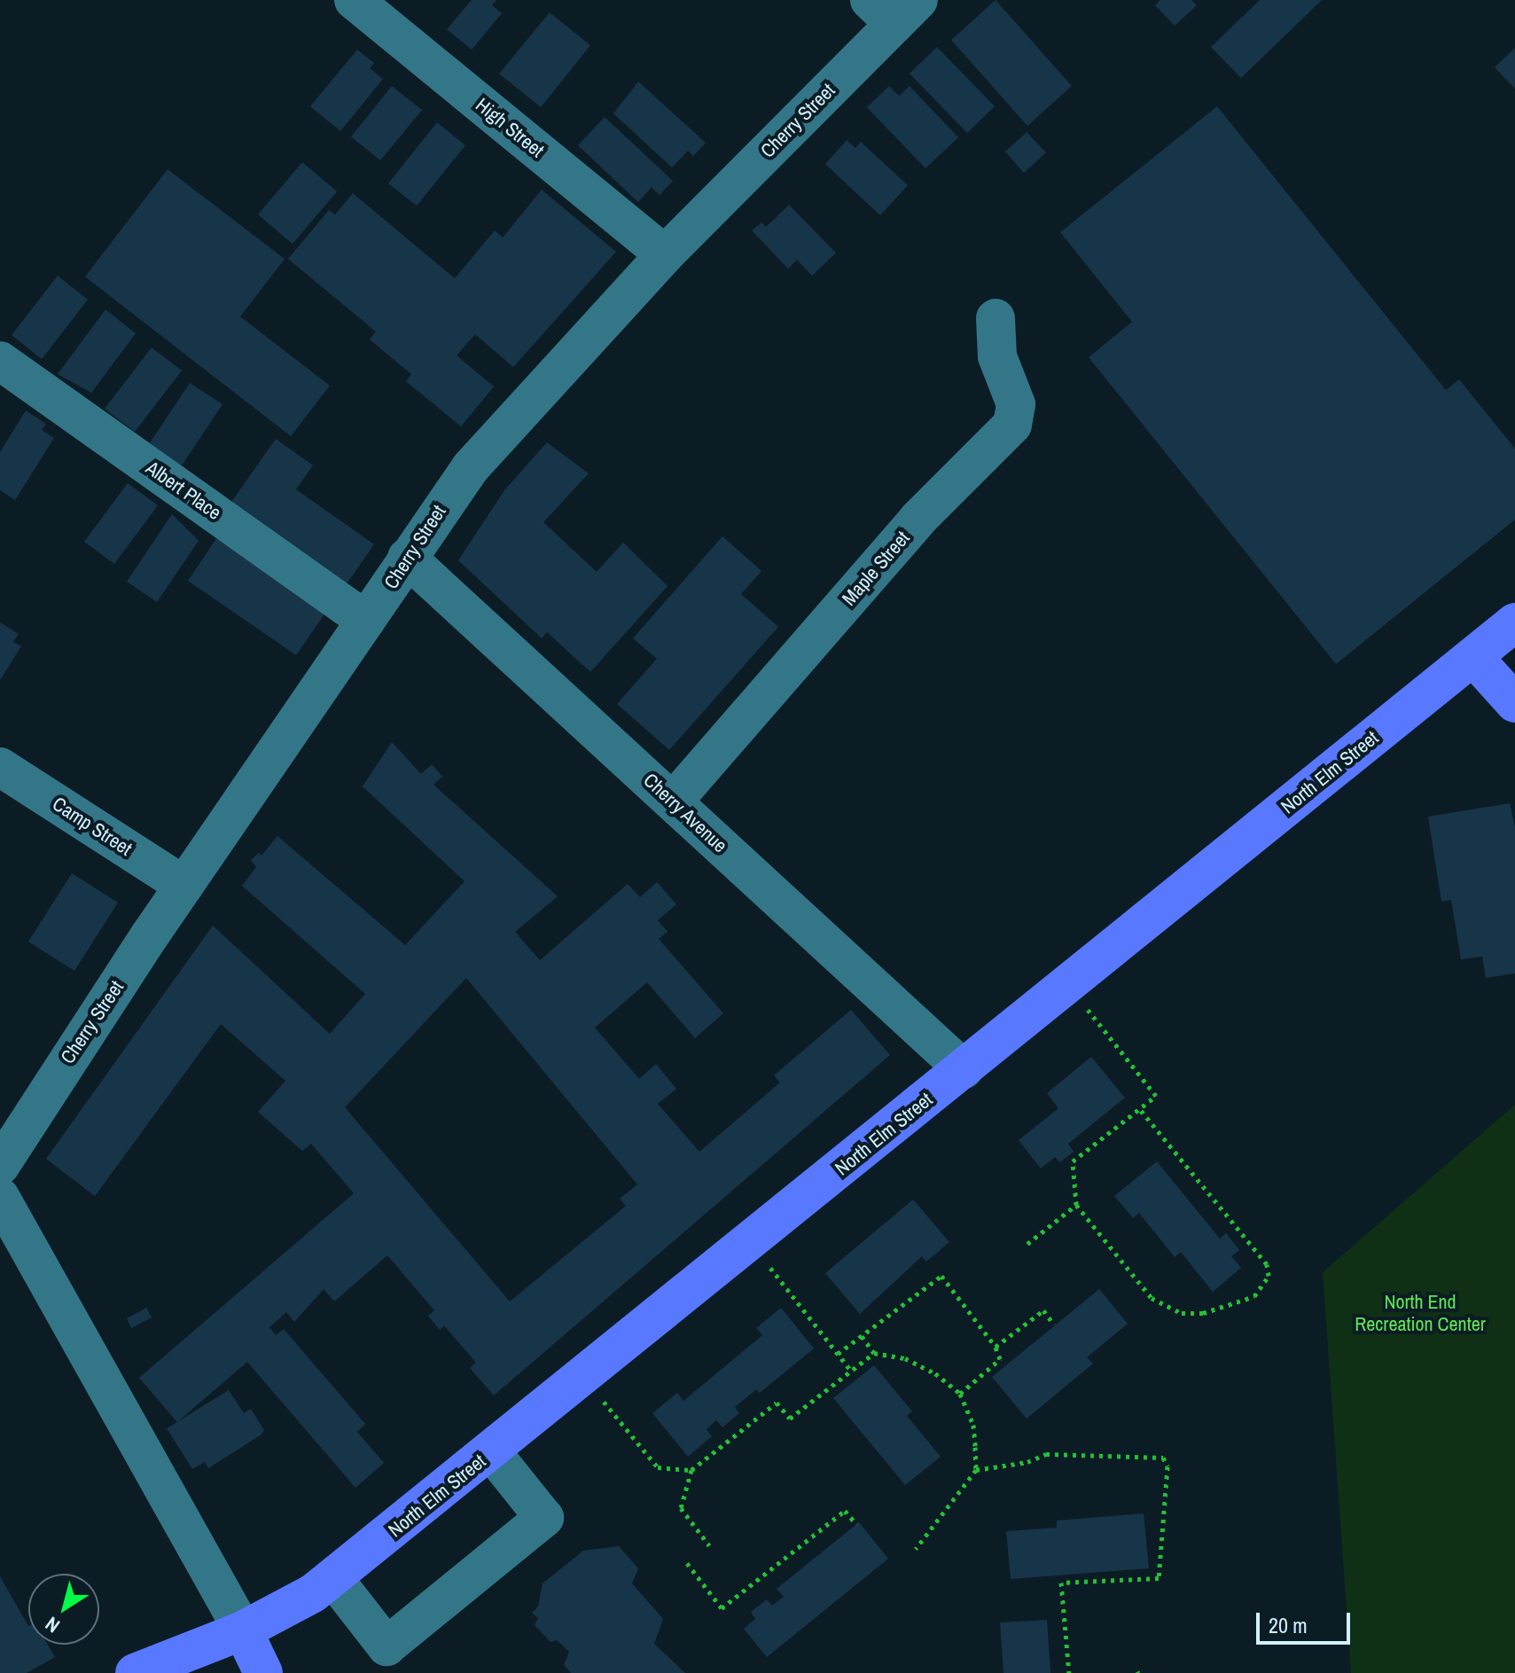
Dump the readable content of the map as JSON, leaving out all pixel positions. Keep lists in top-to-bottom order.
{
  "streets": {
    "main road": ["North Elm Street"],
    "street": [
      "Cherry Street",
      "High Street",
      "Albert Place",
      "Maple Street",
      "Cherry Avenue",
      "Camp Street"
    ]
  },
  "crossings": [
    ["Cherry Street", "High Street"],
    ["Cherry Street", "Albert Place"],
    ["Cherry Street", "Cherry Avenue"],
    ["Cherry Street", "Camp Street"],
    ["Maple Street", "Cherry Avenue"],
    ["North Elm Street", "Cherry Avenue"]
  ],
  "parks": ["North End Recreation Center"],
  "scale_bar": "20 m",
  "north": "bottom left"
}
